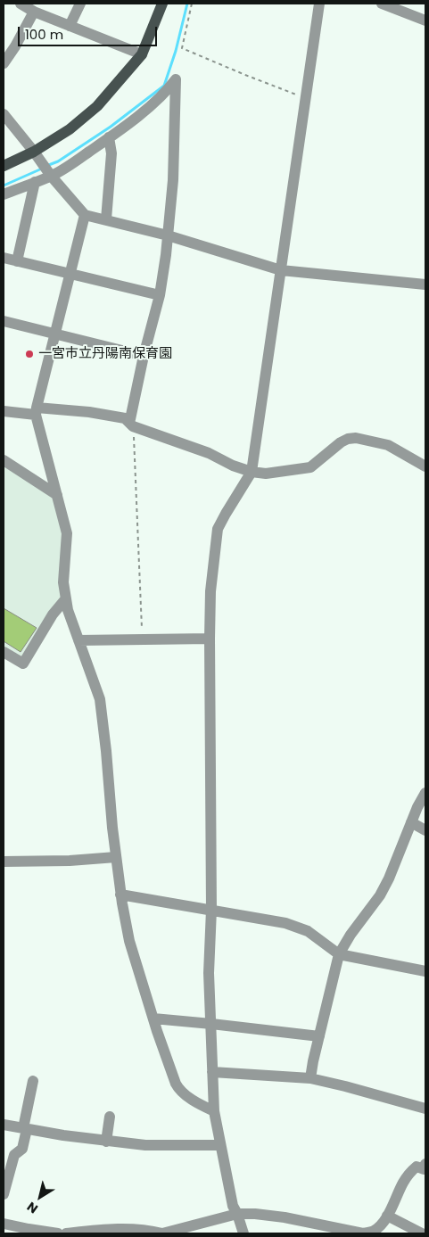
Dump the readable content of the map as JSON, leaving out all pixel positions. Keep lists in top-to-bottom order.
{
  "places": ["一宮市立丹陽南保育園"],
  "scale_bar": "100 m",
  "north": "bottom left"
}
